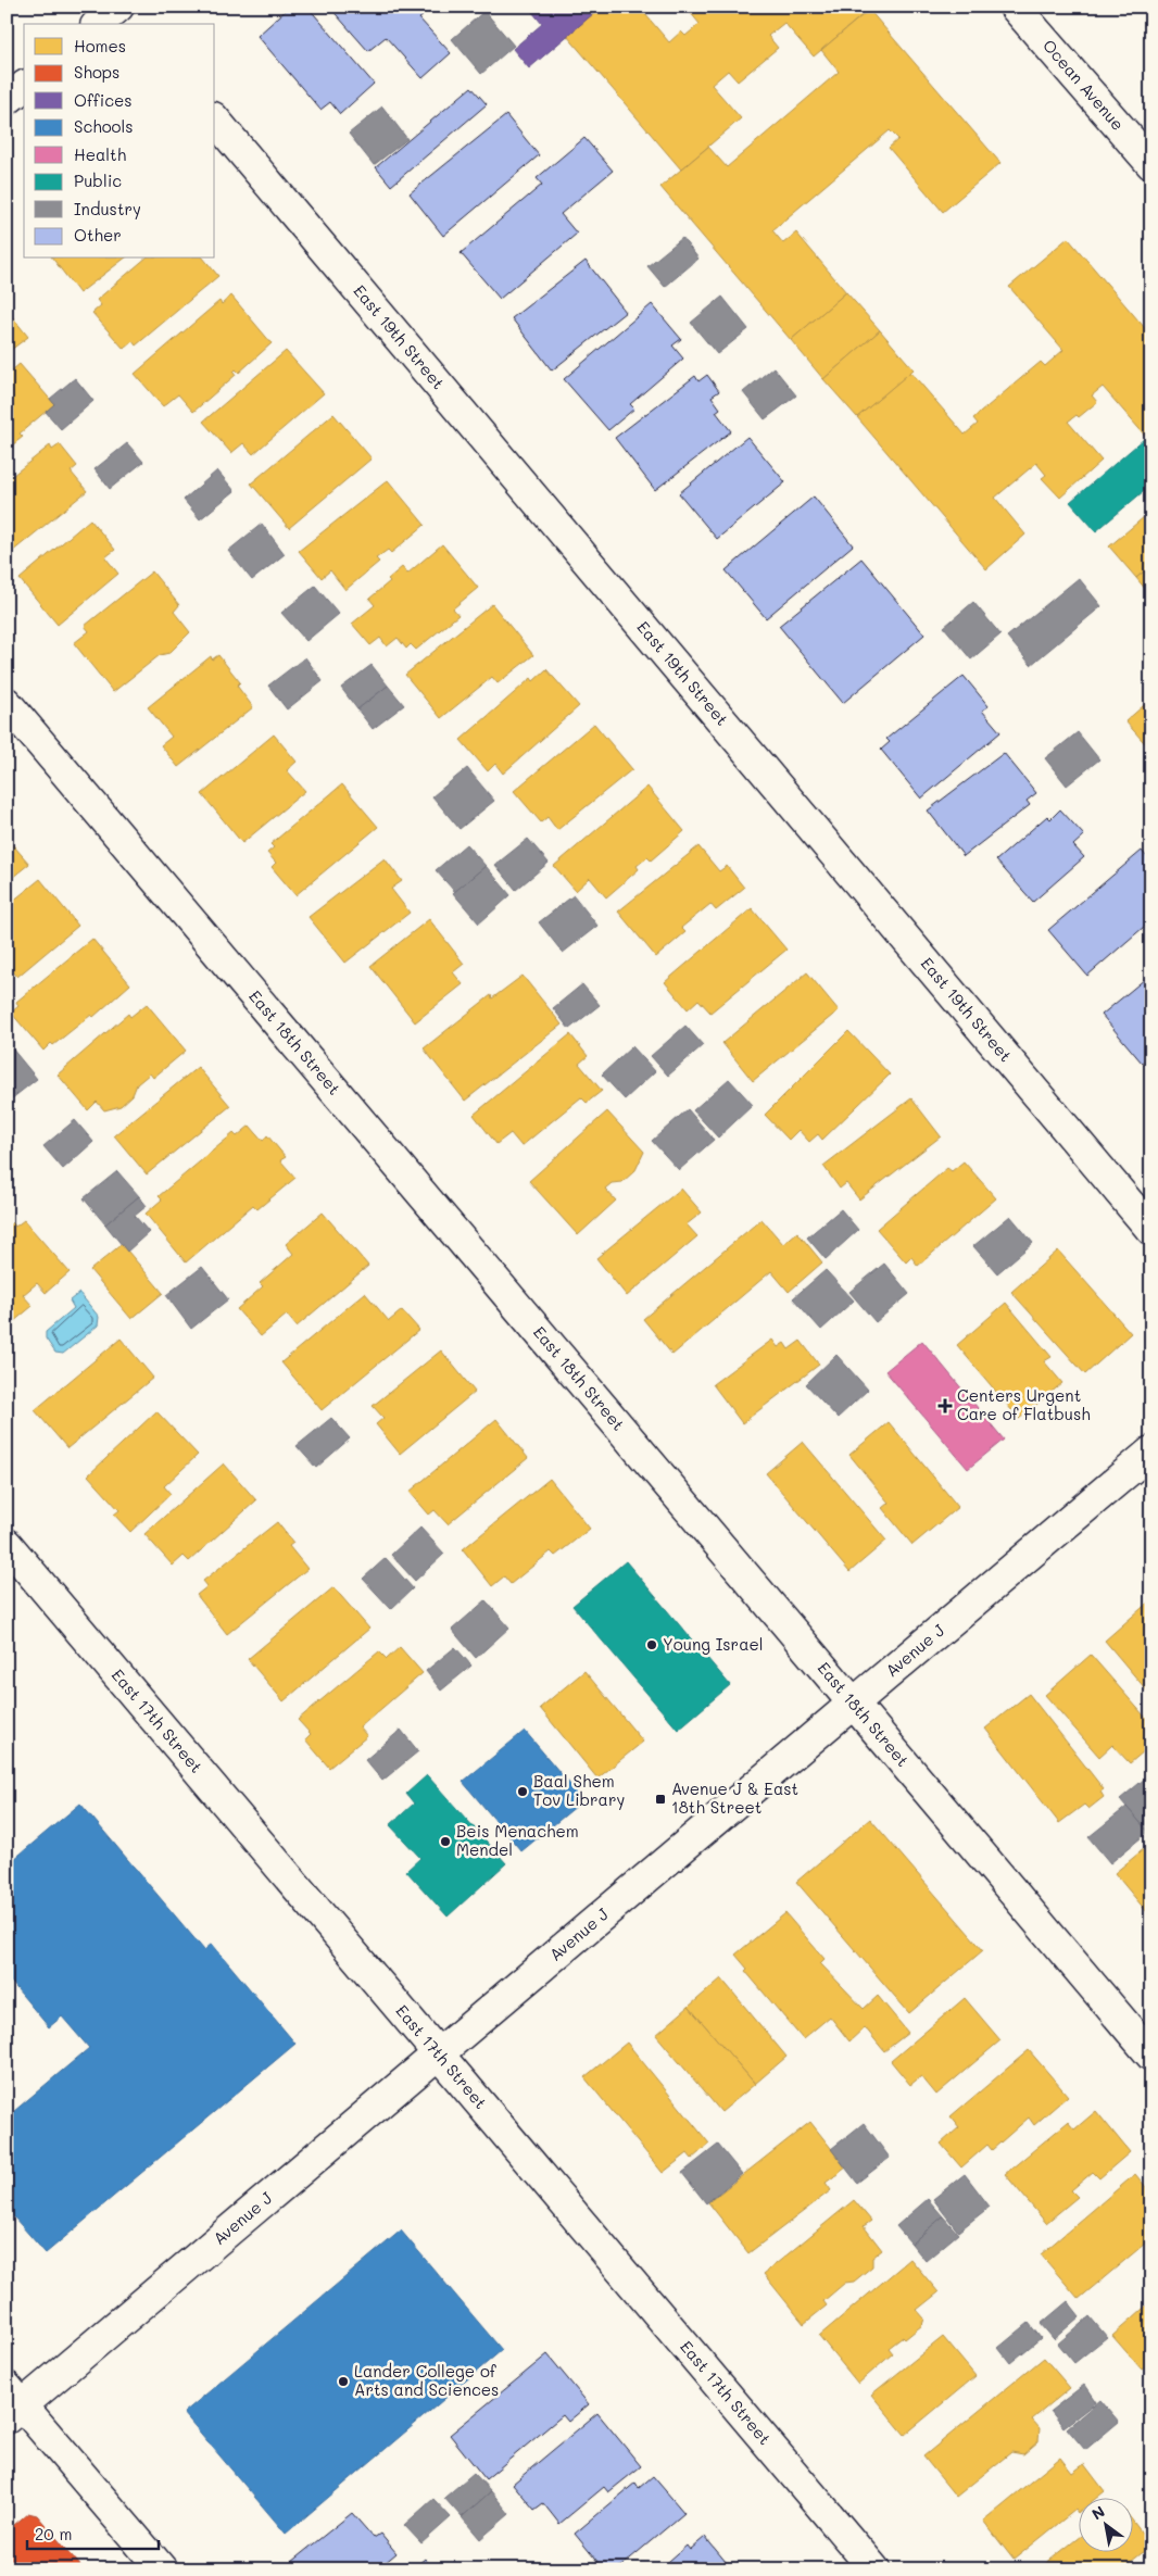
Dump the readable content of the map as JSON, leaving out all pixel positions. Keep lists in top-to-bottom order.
{
  "streets": {
    "street": [
      "Ocean Avenue",
      "East 19th Street",
      "East 18th Street",
      "Avenue J",
      "East 17th Street"
    ]
  },
  "crossings": [
    ["East 18th Street", "Avenue J"],
    ["Avenue J", "East 17th Street"]
  ],
  "places": {
    "health": ["Centers Urgent Care of Flatbush"],
    "other": [
      "Young Israel",
      "Baal Shem Tov Library",
      "Beis Menachem Mendel",
      "Lander College of Arts and Sciences"
    ],
    "transit": ["Avenue J & East 18th Street"]
  },
  "legend": [
    "Homes",
    "Shops",
    "Offices",
    "Schools",
    "Health",
    "Public",
    "Industry",
    "Other"
  ],
  "scale_bar": "20 m",
  "north": "top left"
}
